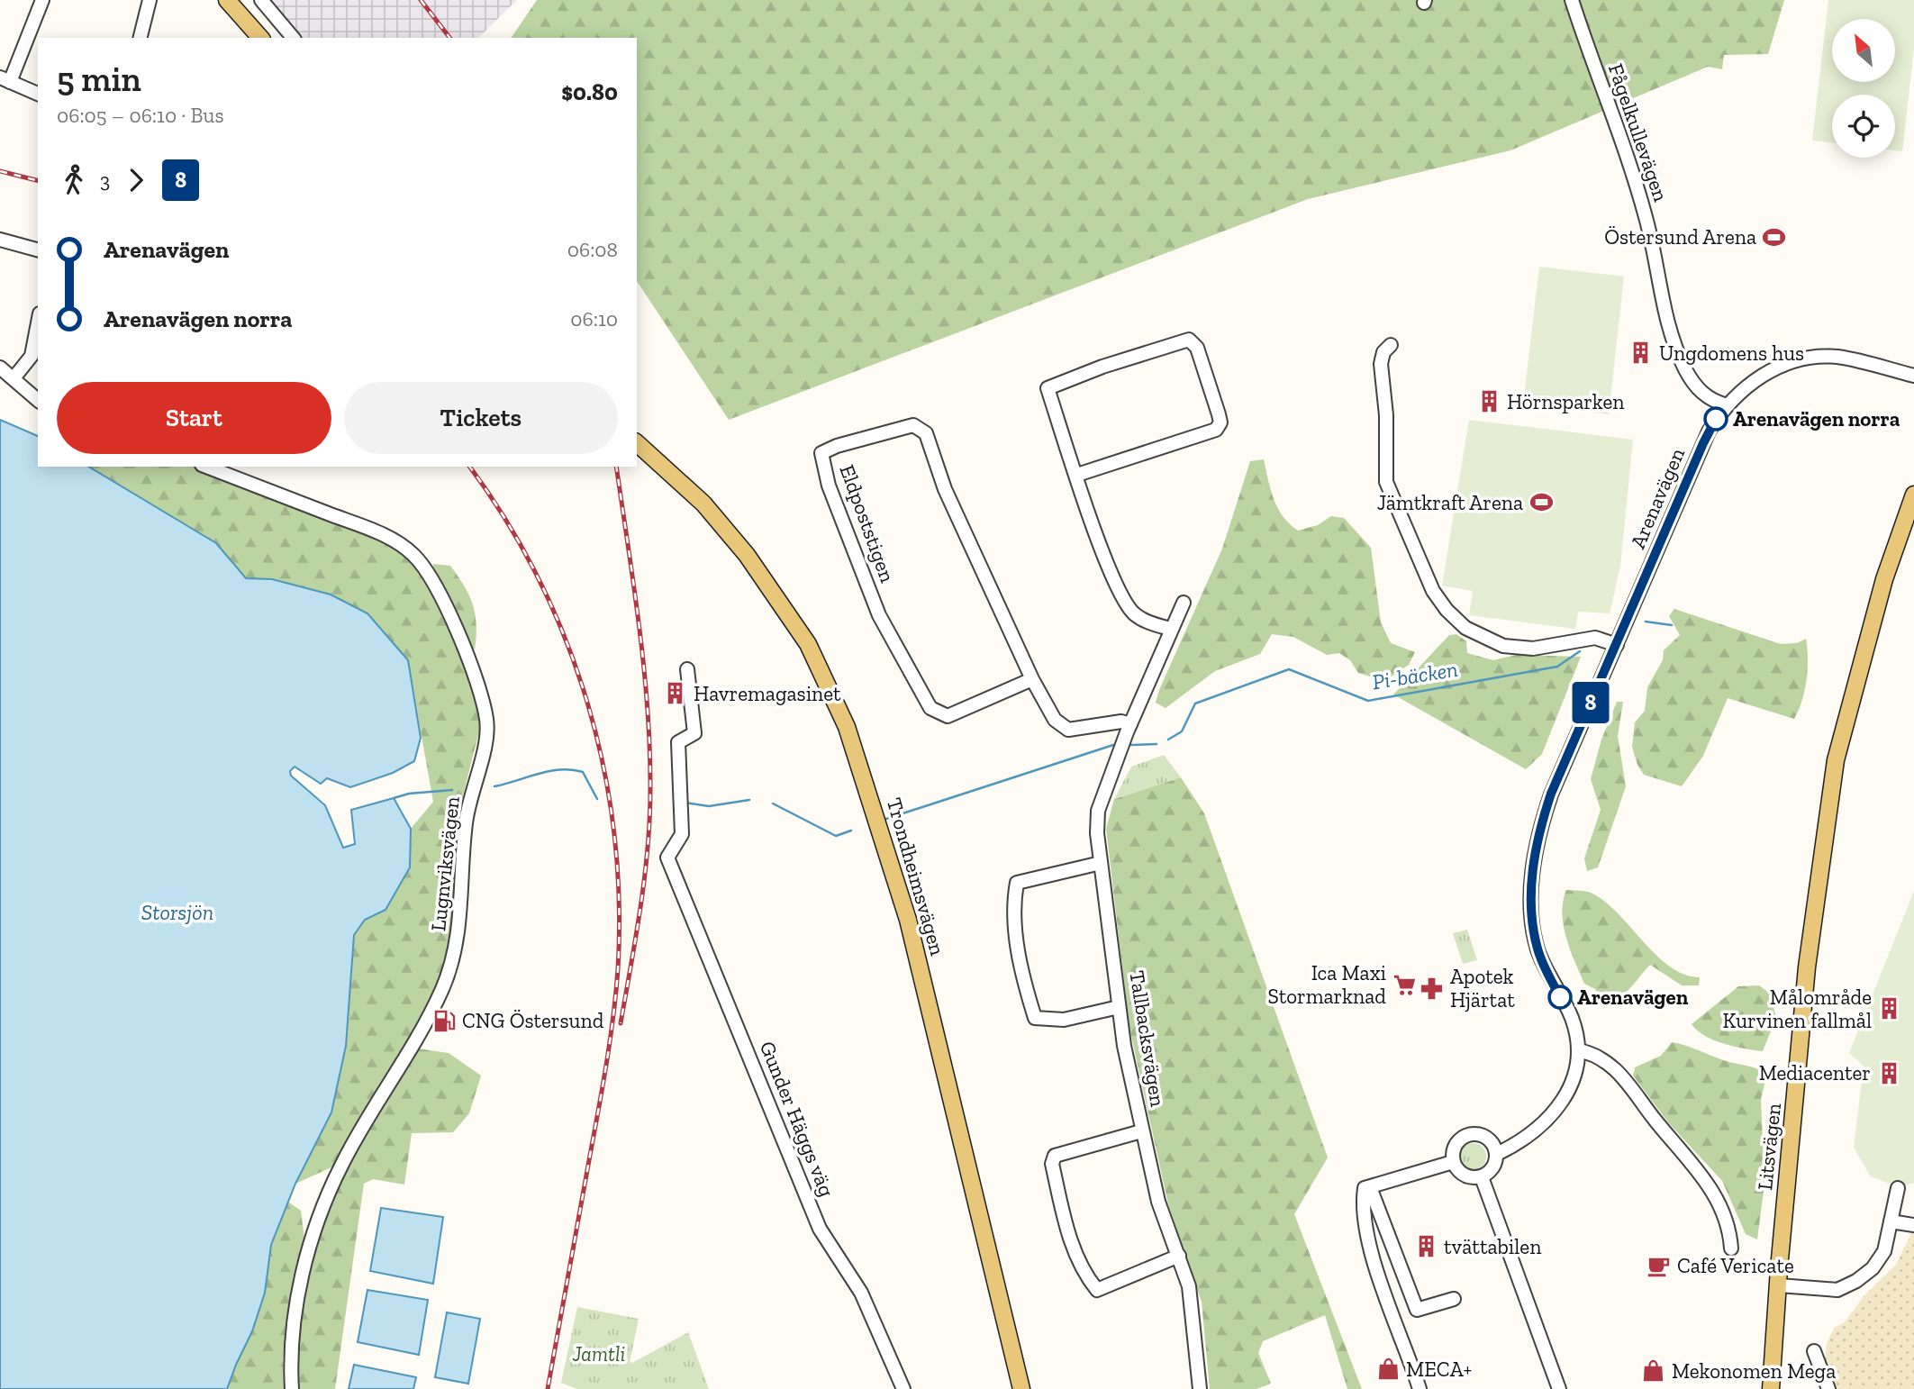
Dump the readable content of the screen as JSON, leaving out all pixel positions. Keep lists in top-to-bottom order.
{
  "streets": {
    "main road": ["Trondheimsvägen", "Litsvägen"],
    "street": [
      "Fågelkullevägen",
      "Arenavägen",
      "Eldpoststigen",
      "Lugnviksvägen",
      "Tallbacksvägen",
      "Gunder Häggs väg"
    ]
  },
  "crossings": [
    ["Fågelkullevägen", "Arenavägen"],
    ["Eldpoststigen", "Tallbacksvägen"]
  ],
  "water": ["Pi-bäcken", "Storsjön"],
  "parks": ["Jamtli"],
  "places": {
    "sports": ["Östersund Arena", "Jämtkraft Arena"],
    "building": [
      "Ungdomens hus",
      "Hörnsparken",
      "Havremagasinet",
      "Målområde Kurvinen fallmål",
      "Mediacenter",
      "tvättabilen"
    ],
    "other": ["Arenavägen norra", "Arenavägen"],
    "supermarket": ["Ica Maxi Stormarknad"],
    "pharmacy": ["Apotek Hjärtat"],
    "fuel station": ["CNG Östersund"],
    "cafe": ["Café Vericate"],
    "shop": ["MECA+", "Mekonomen Mega"]
  },
  "lines": ["bus line 8"],
  "north": "top left",
  "page": {
    "on_map": "8",
    "heading": ["5 min", "06:05 – 06:10 · Bus", "$0.80"],
    "legs": ["3", "8"],
    "list": [
      {
        "name": "Arenavägen",
        "value": "06:08"
      },
      {
        "name": "Arenavägen norra",
        "value": "06:10"
      }
    ],
    "buttons": ["Start", "Tickets"]
  }
}
